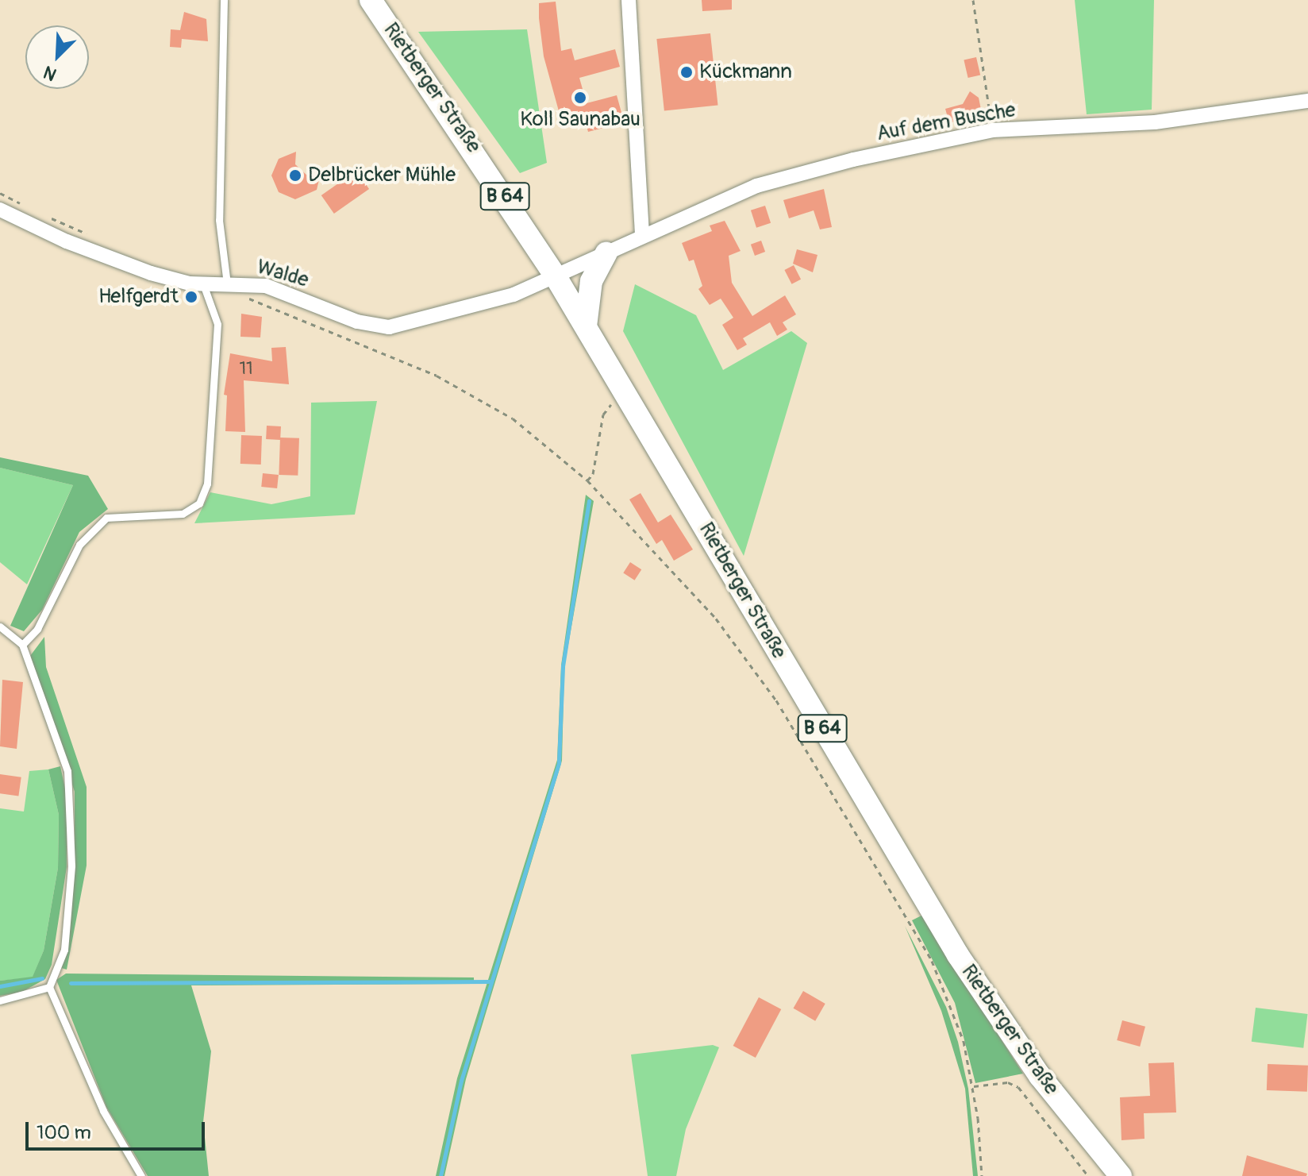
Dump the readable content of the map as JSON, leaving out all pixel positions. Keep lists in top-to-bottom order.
{
  "streets": {
    "main road": ["Rietberger Straße", "B 64"],
    "street": ["Auf dem Busche", "Walde"]
  },
  "crossings": [
    ["Rietberger Straße", "Auf dem Busche"],
    ["Rietberger Straße", "Walde"],
    ["Auf dem Busche", "Walde"]
  ],
  "places": [
    "Kückmann",
    "Koll Saunabau",
    "Delbrücker Mühle",
    "Helfgerdt"
  ],
  "house_numbers": ["11"],
  "scale_bar": "100 m",
  "north": "bottom left"
}
